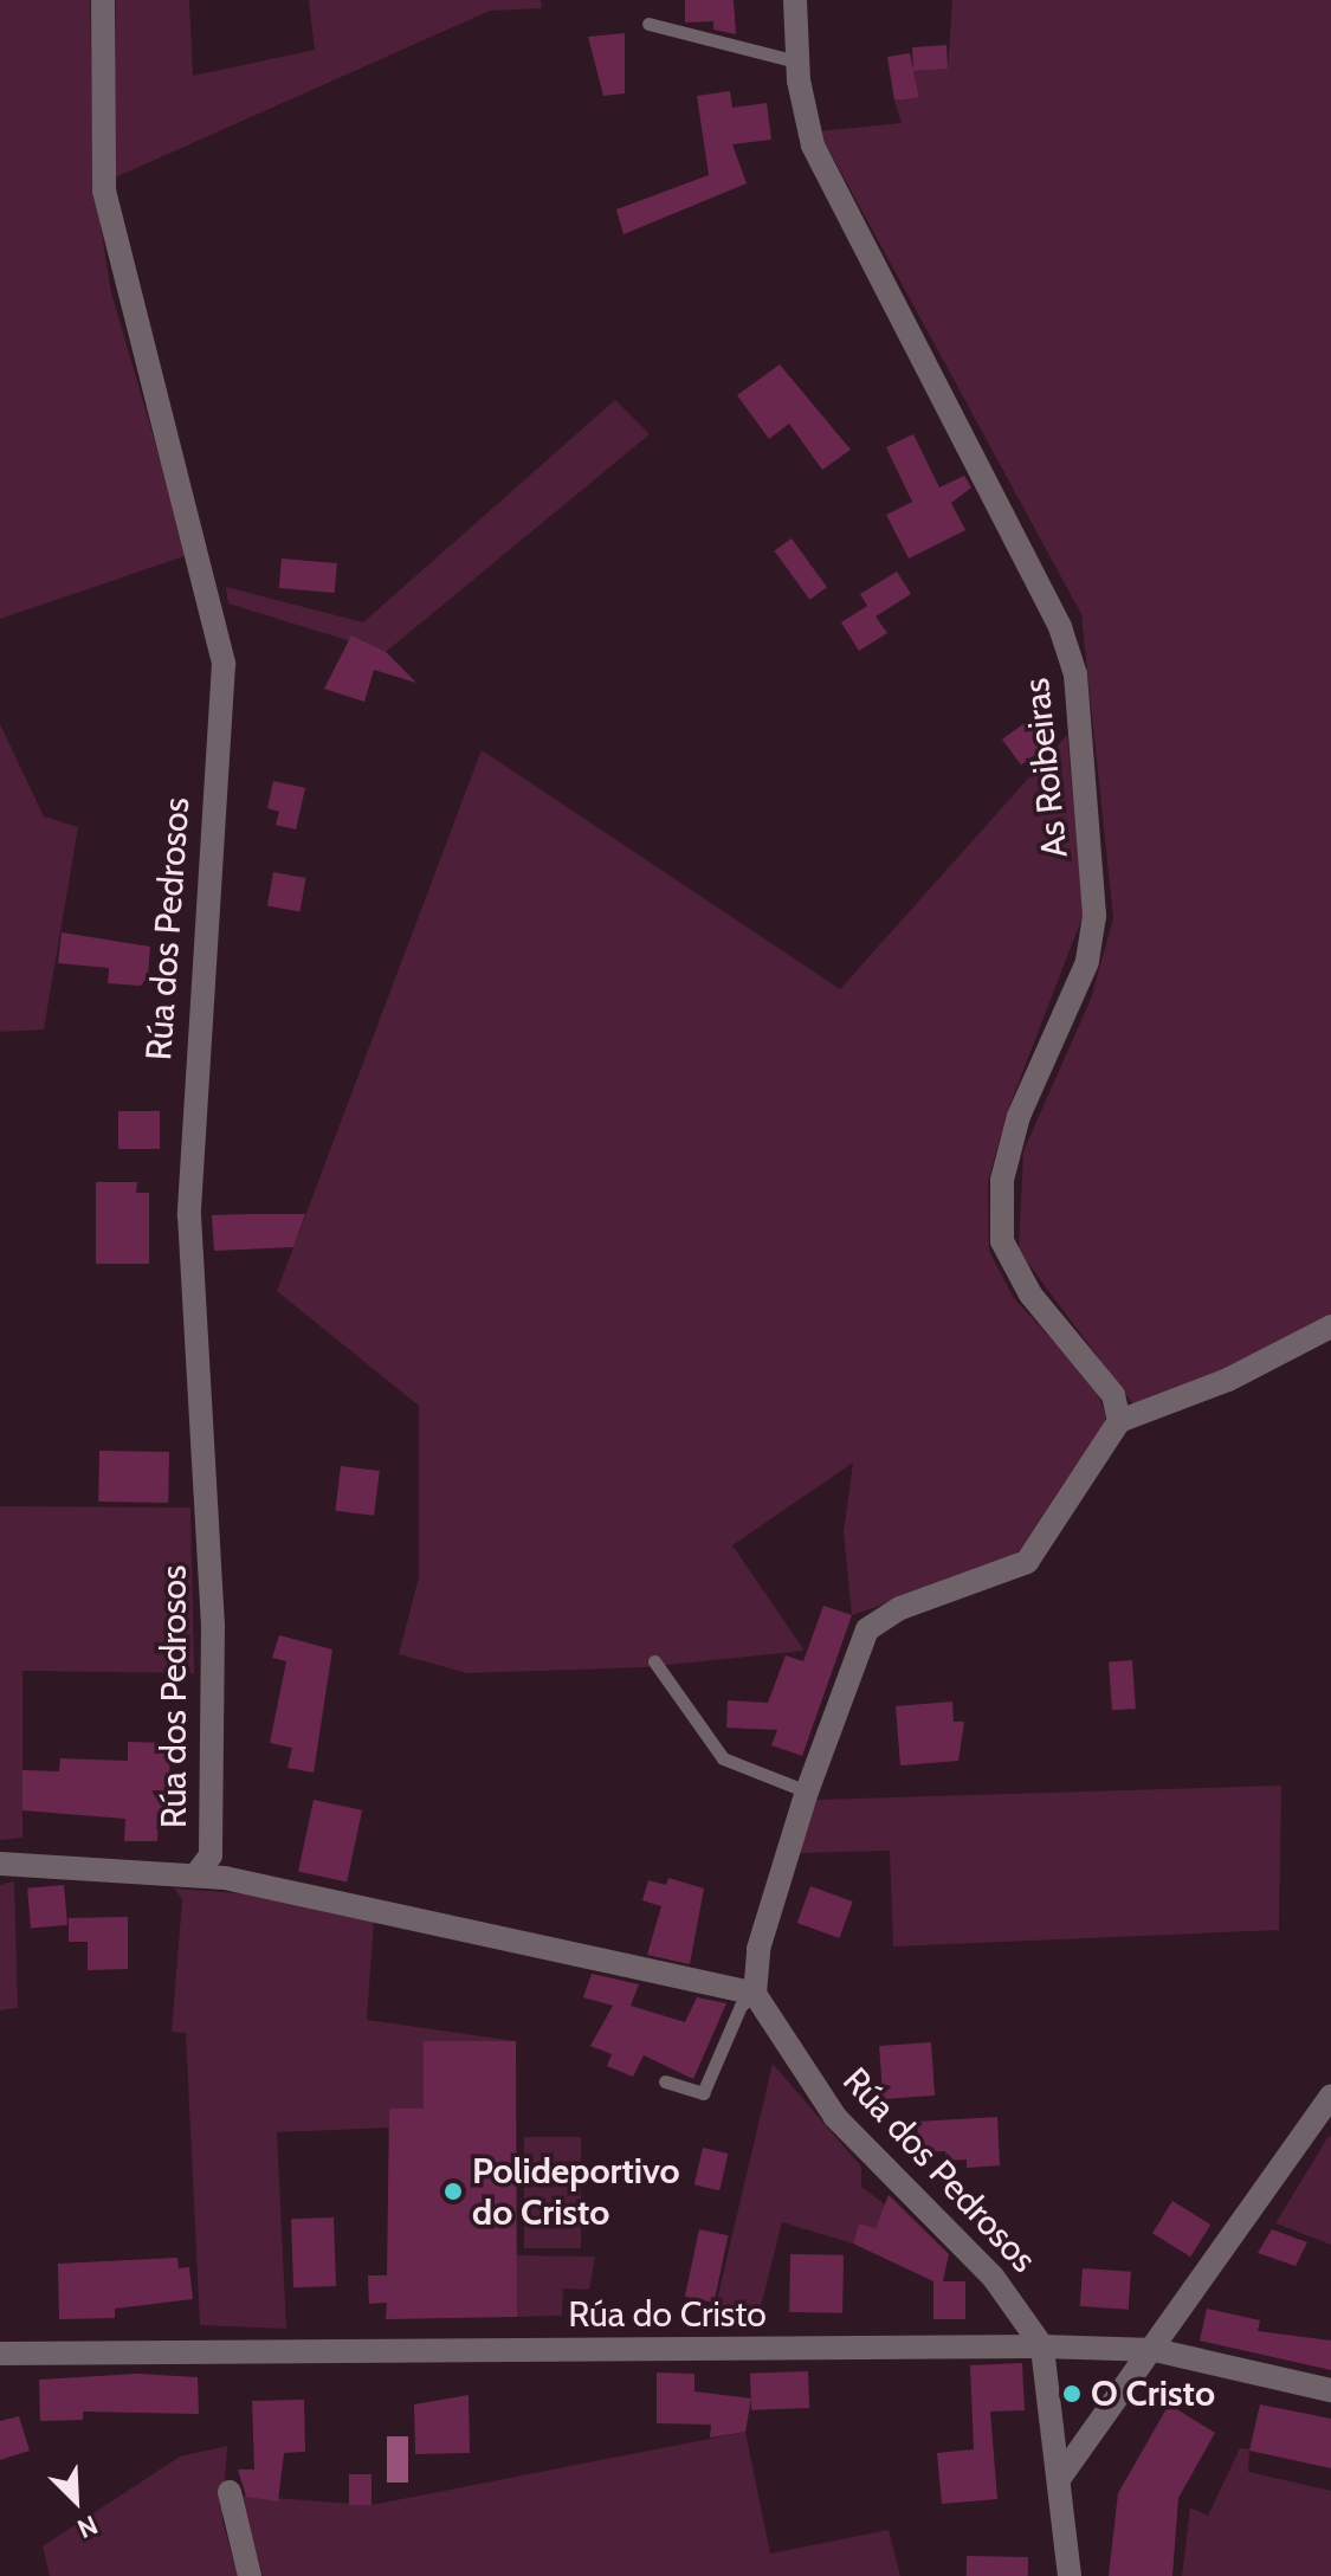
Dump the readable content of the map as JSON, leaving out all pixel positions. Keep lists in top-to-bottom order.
{
  "streets": {
    "street": ["As Roibeiras", "Rúa dos Pedrosos", "Rúa do Cristo"]
  },
  "crossings": [
    ["Rúa dos Pedrosos", "Rúa do Cristo"]
  ],
  "places": ["Polideportivo do Cristo", "O Cristo"],
  "north": "bottom right"
}
